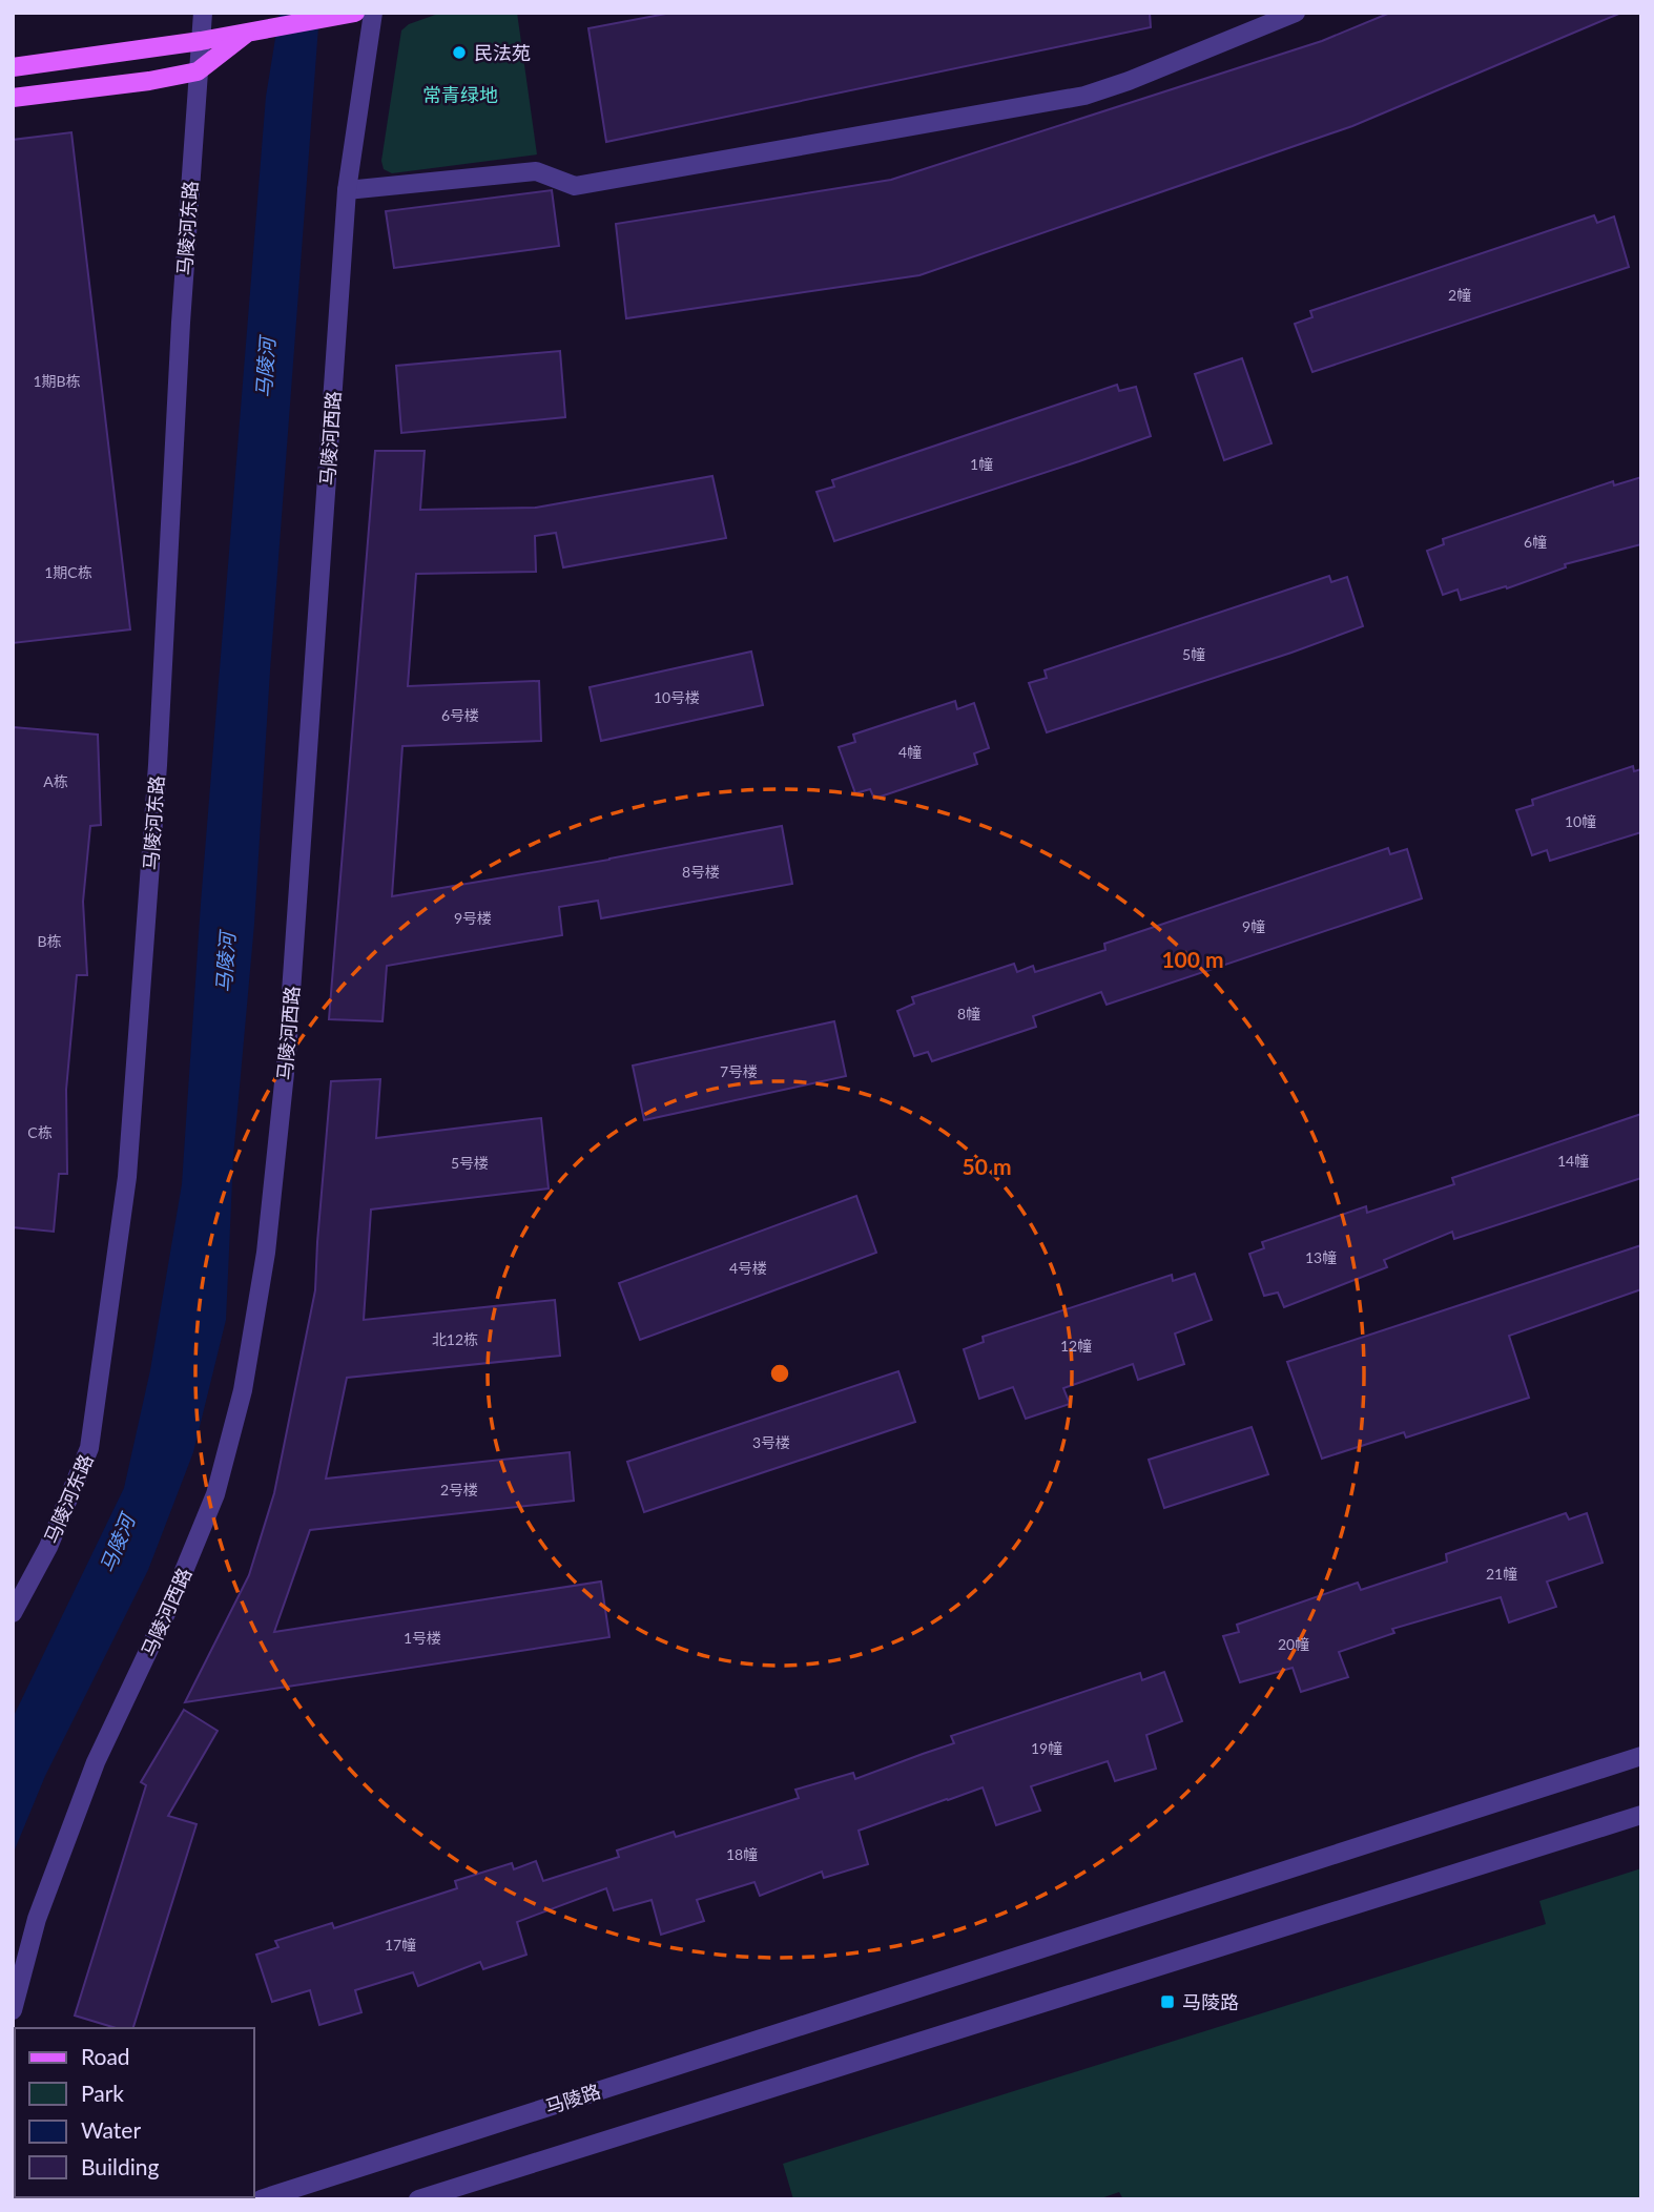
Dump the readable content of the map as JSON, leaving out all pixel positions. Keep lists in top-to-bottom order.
{
  "streets": {
    "street": ["马陵河东路", "马陵河西路", "马陵路"]
  },
  "water": ["马陵河"],
  "parks": ["常青绿地"],
  "places": {
    "other": ["民法苑"],
    "transit": ["马陵路"]
  },
  "house_numbers": [
    "2幢",
    "1期B栋",
    "1幢",
    "6幢",
    "1期C栋",
    "5幢",
    "10号楼",
    "6号楼",
    "4幢",
    "A栋",
    "10幢",
    "8号楼",
    "9号楼",
    "9幢",
    "B栋",
    "8幢",
    "7号楼",
    "C栋",
    "14幢",
    "5号楼",
    "13幢",
    "4号楼",
    "北12栋",
    "12幢",
    "3号楼",
    "2号楼",
    "21幢",
    "1号楼",
    "20幢",
    "19幢",
    "18幢",
    "17幢"
  ],
  "legend": [
    "Road",
    "Park",
    "Water",
    "Building"
  ],
  "rings": ["100 m", "50 m"]
}
